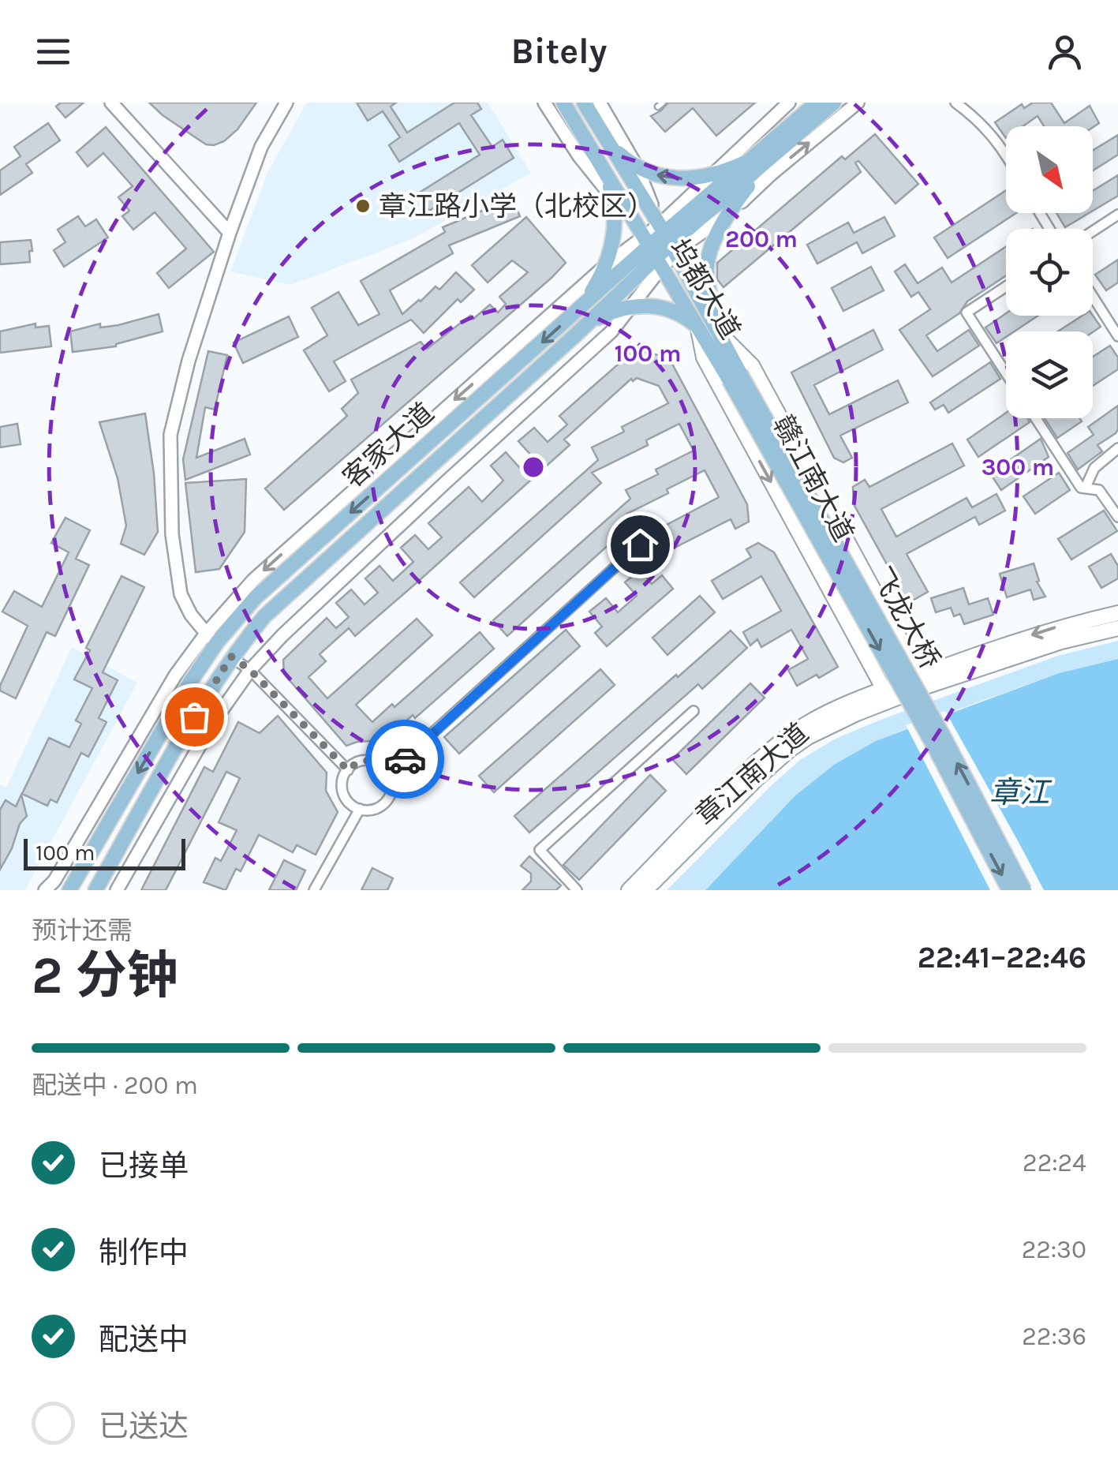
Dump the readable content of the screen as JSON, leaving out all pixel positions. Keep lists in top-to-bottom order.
{
  "streets": {
    "main road": [
      "坞都大道",
      "客家大道",
      "赣江南大道",
      "飞龙大桥",
      "章江南大道"
    ]
  },
  "crossings": [
    ["坞都大道", "客家大道"],
    ["坞都大道", "赣江南大道"],
    ["坞都大道", "飞龙大桥"],
    ["赣江南大道", "章江南大道"]
  ],
  "water": ["章江"],
  "places": ["章江路小学（北校区）"],
  "scale_bar": "100 m",
  "north": "bottom right",
  "page": {
    "header": "Bitely",
    "scale": "100 m",
    "heading": ["2 分钟", "预计还需", "22:41–22:46"],
    "bar": "配送中 · 200 m",
    "list": [
      ["已接单", "22:24"],
      ["制作中", "22:30"],
      ["配送中", "22:36"],
      "已送达"
    ]
  },
  "rings": ["200 m", "100 m", "300 m"]
}
